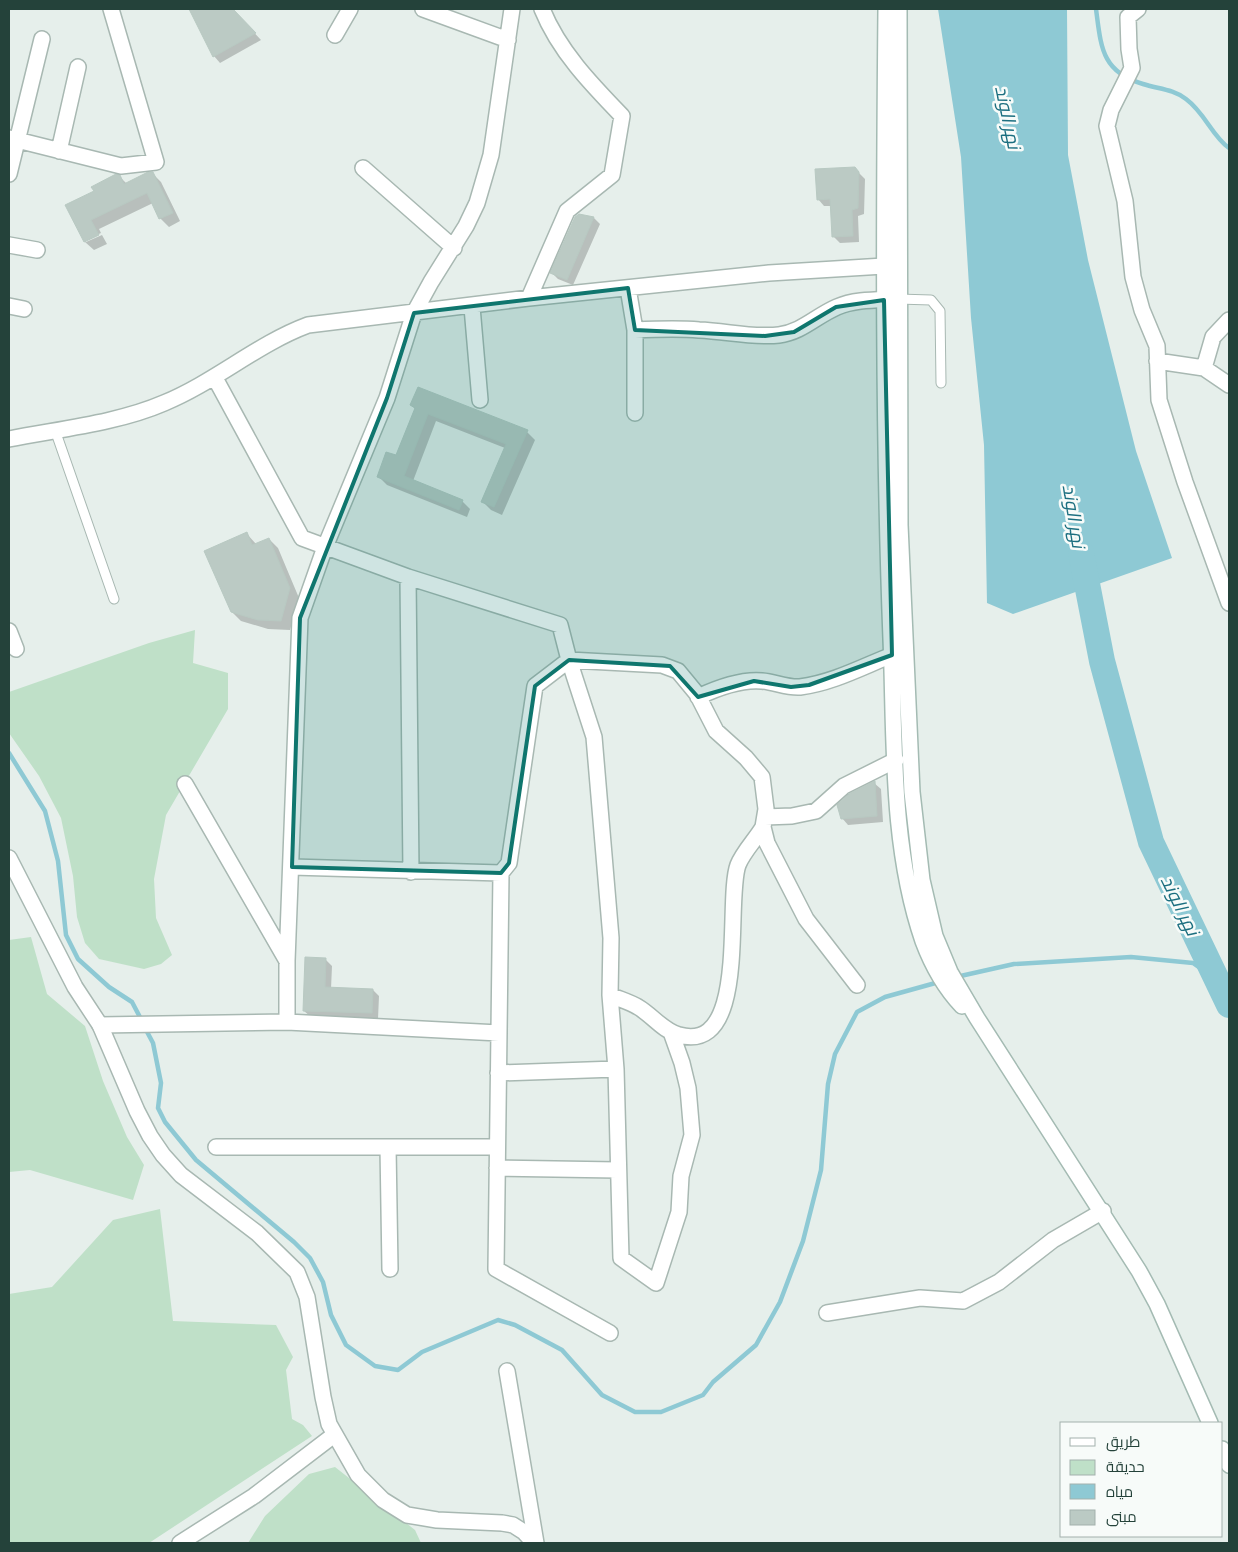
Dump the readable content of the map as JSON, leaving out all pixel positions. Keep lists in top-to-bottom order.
{
  "water": ["نهر الوند"],
  "legend": [
    "طريق",
    "حديقة",
    "مياه",
    "مبنى"
  ]
}
